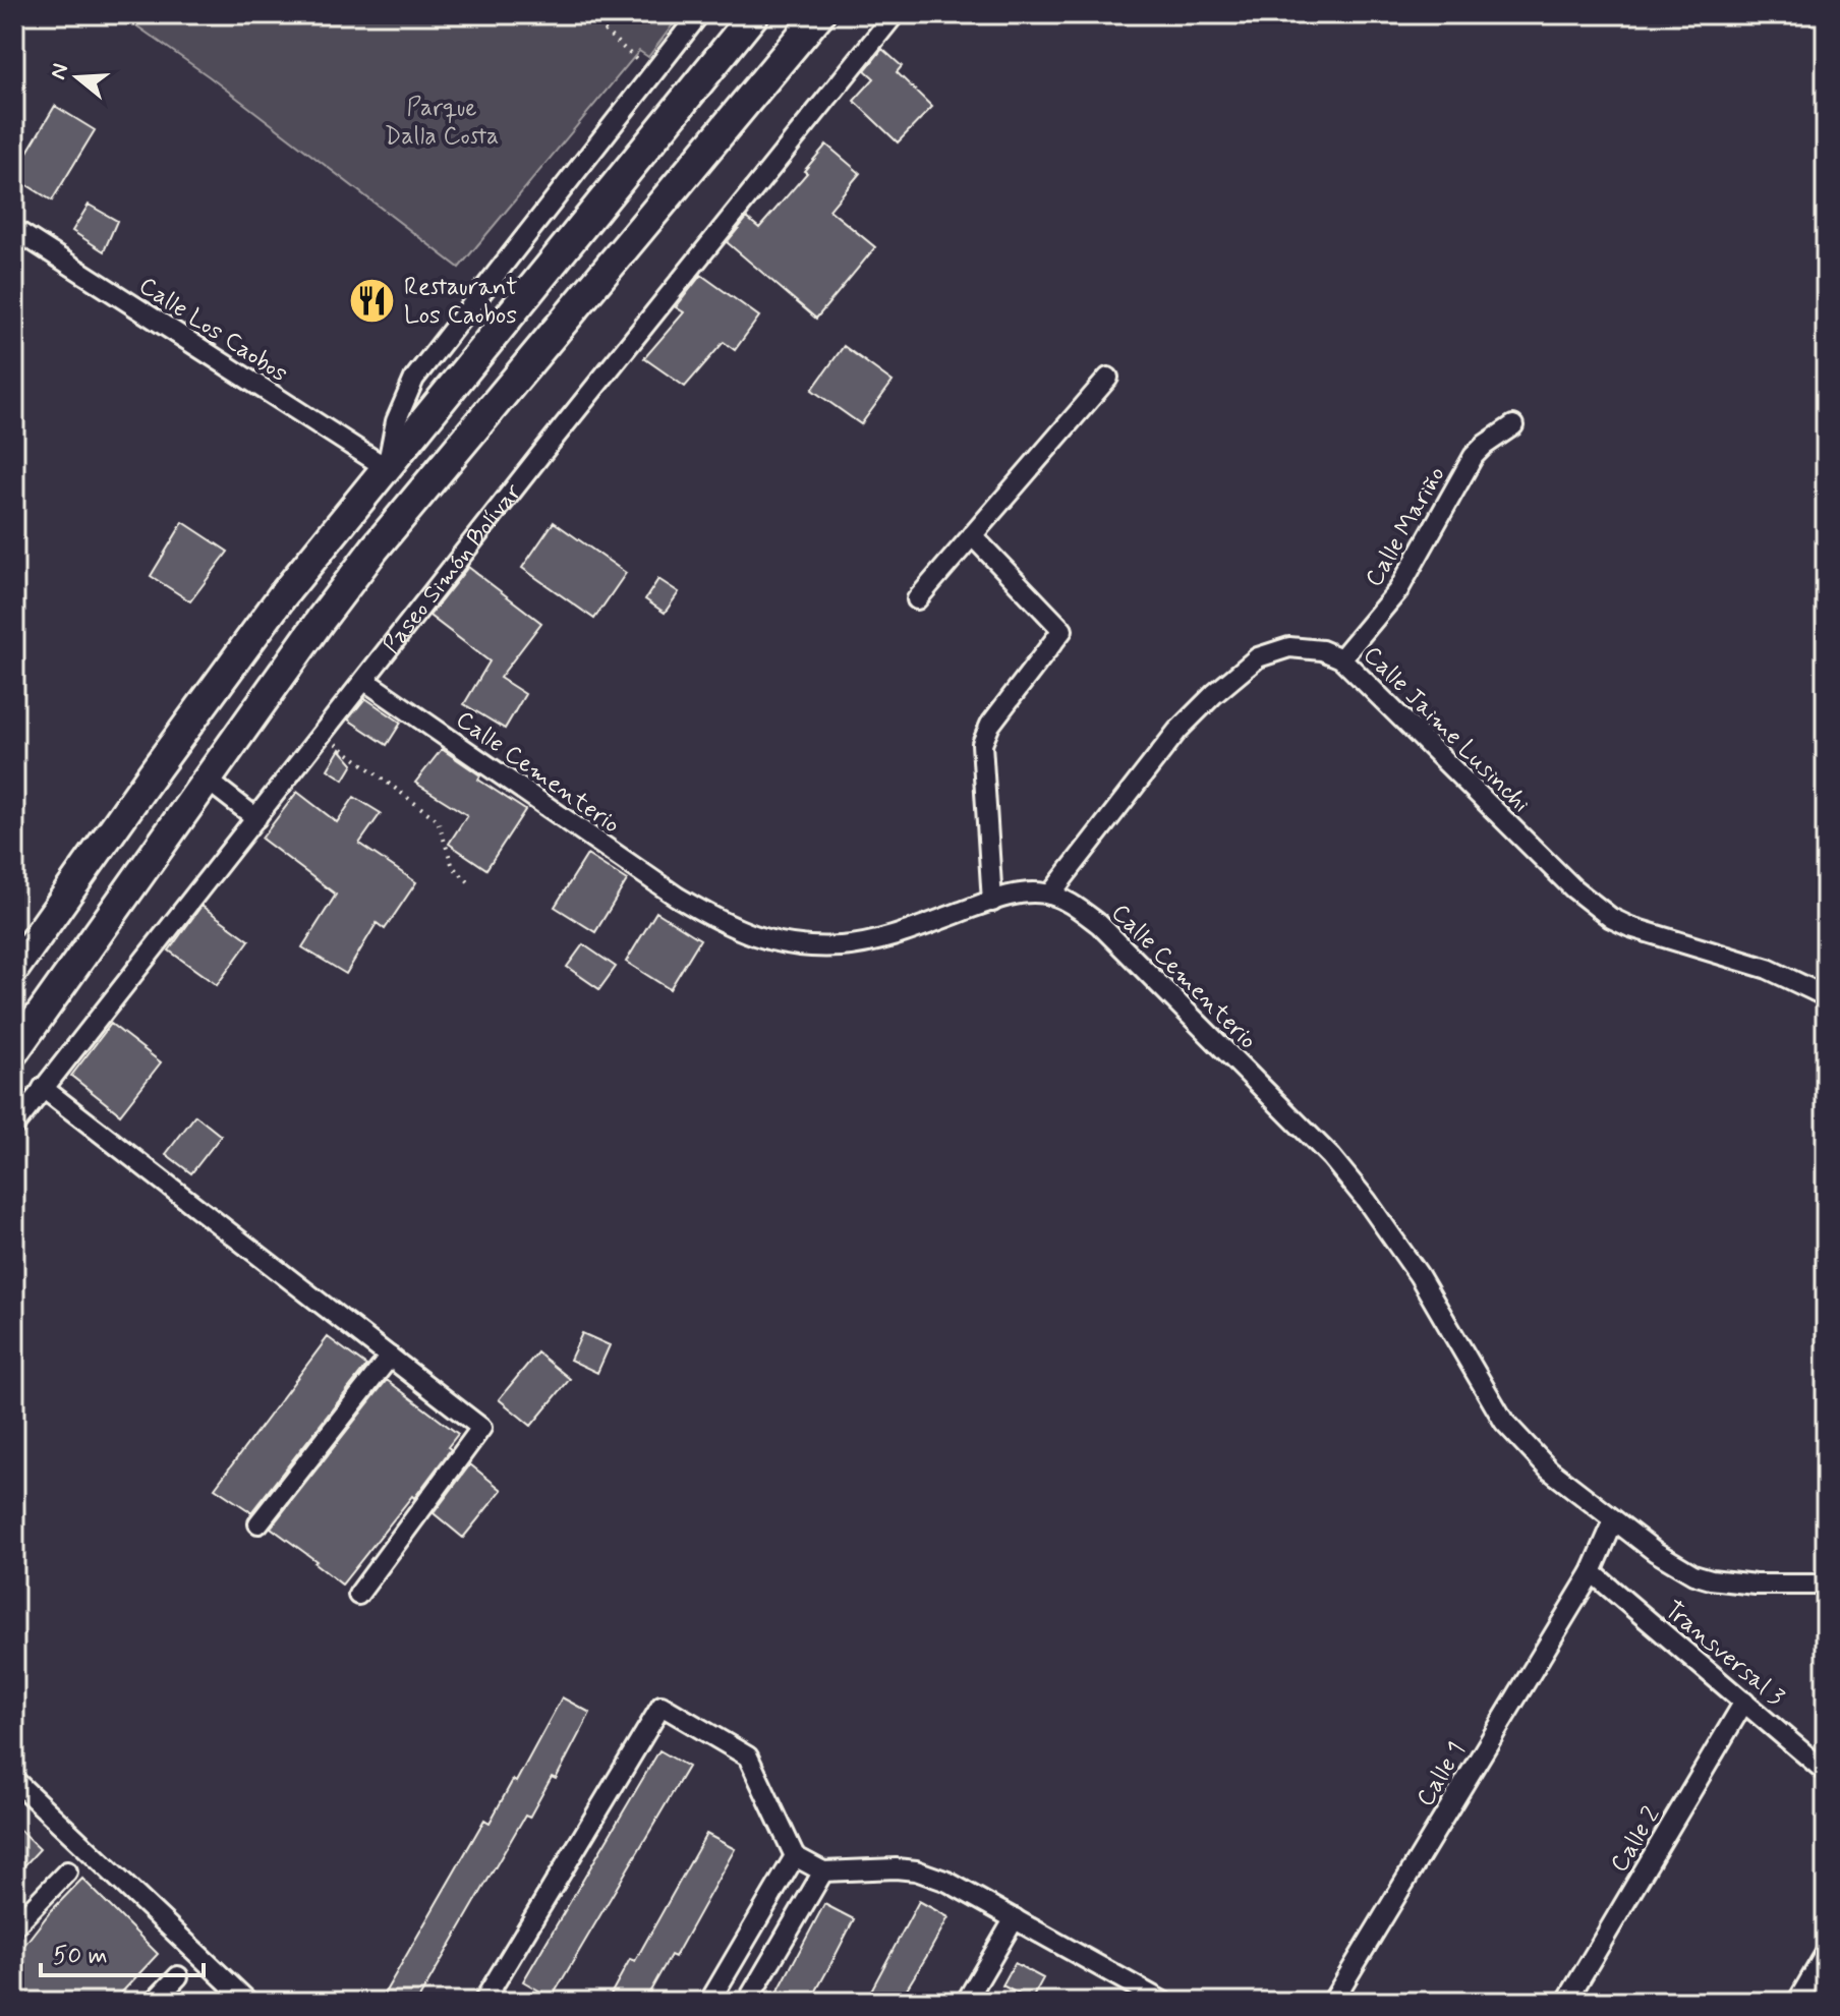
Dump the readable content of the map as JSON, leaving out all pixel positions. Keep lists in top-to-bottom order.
{
  "streets": {
    "street": [
      "Calle Los Caobos",
      "Calle Mariño",
      "Paseo Simón Bolívar",
      "Calle Jaime Lusinchi",
      "Calle Cementerio",
      "Transversal 3",
      "Calle 1",
      "Calle 2"
    ]
  },
  "crossings": [
    ["Calle Mariño", "Calle Jaime Lusinchi"],
    ["Paseo Simón Bolívar", "Calle Cementerio"],
    ["Calle Jaime Lusinchi", "Calle Cementerio"],
    ["Calle Cementerio", "Calle 1"],
    ["Transversal 3", "Calle 1"],
    ["Transversal 3", "Calle 2"]
  ],
  "parks": ["Parque Dalla Costa"],
  "places": {
    "restaurant": ["Restaurant Los Caobos"]
  },
  "scale_bar": "50 m",
  "north": "left"
}
